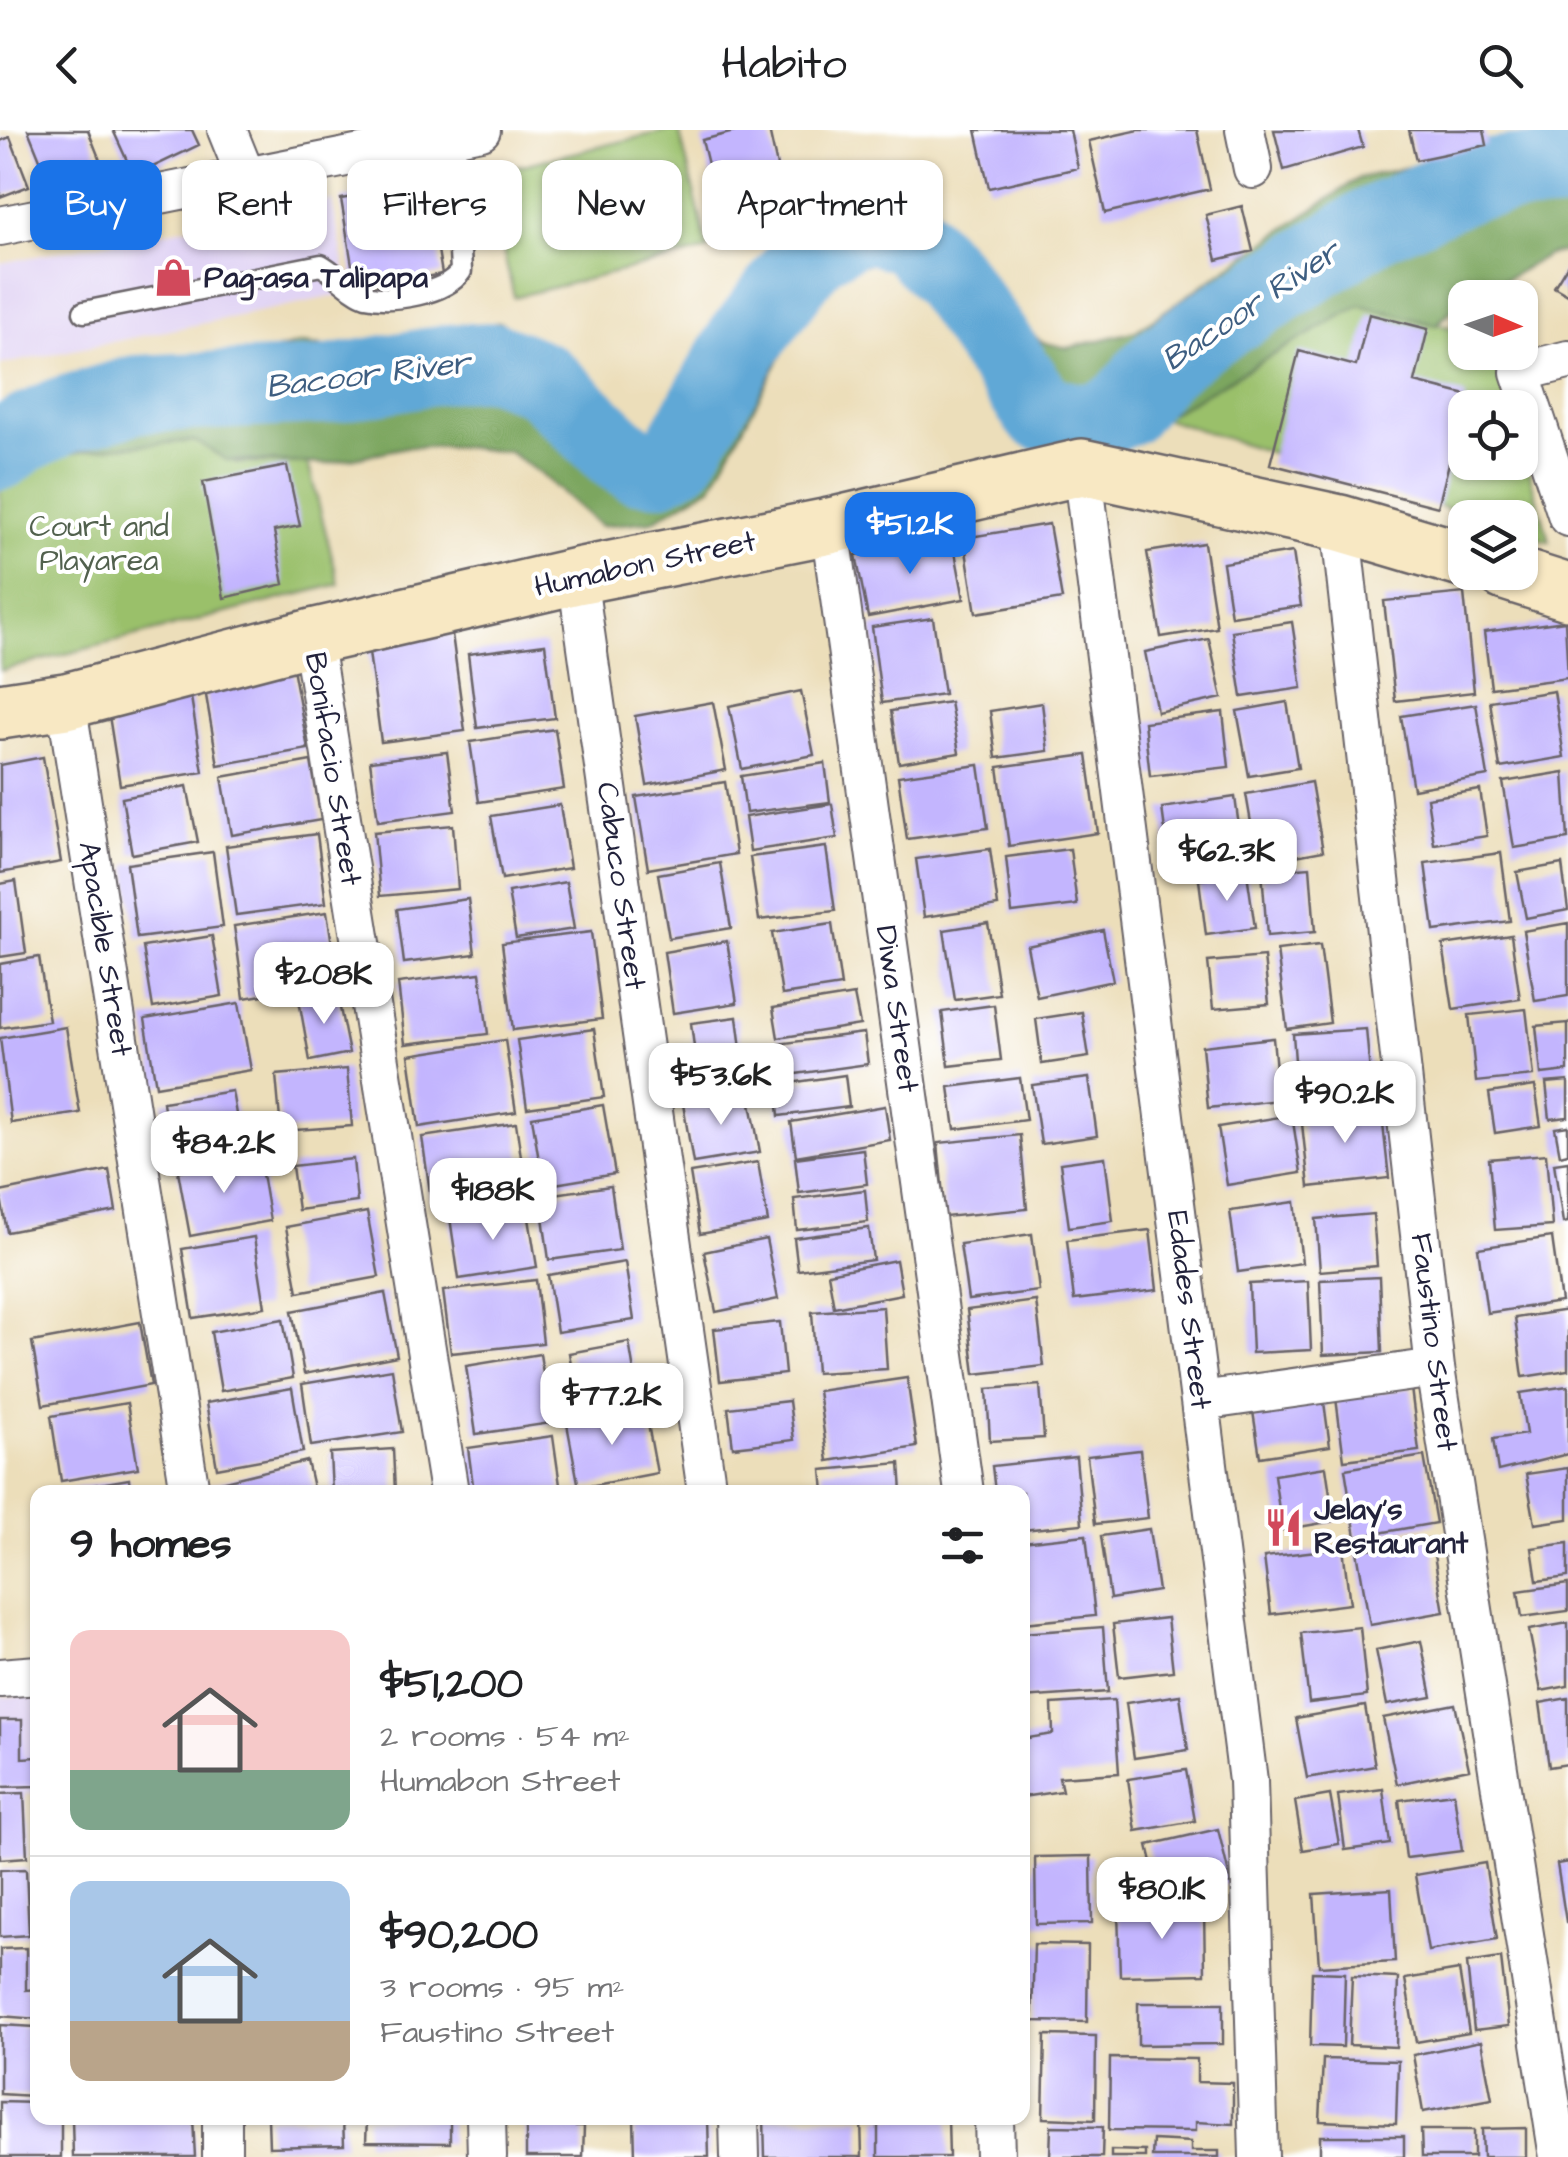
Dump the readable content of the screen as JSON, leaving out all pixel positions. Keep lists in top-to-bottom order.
{
  "streets": {
    "street": [
      "Humabon Street",
      "Bonifacio Street",
      "Cabuco Street",
      "Apacible Street",
      "Diwa Street",
      "Edades Street",
      "Faustino Street"
    ]
  },
  "crossings": [
    ["Humabon Street", "Bonifacio Street"],
    ["Humabon Street", "Cabuco Street"],
    ["Humabon Street", "Apacible Street"],
    ["Humabon Street", "Diwa Street"],
    ["Humabon Street", "Edades Street"],
    ["Humabon Street", "Faustino Street"]
  ],
  "water": ["Bacoor River"],
  "parks": ["Court and Playarea"],
  "places": {
    "shop": ["Pag-asa Talipapa"],
    "restaurant": ["Jelay's Restaurant"]
  },
  "north": "right",
  "page": {
    "header": "Habito",
    "chip": [
      "Buy",
      "Rent",
      "Filters",
      "New",
      "Apartment"
    ],
    "price": [
      "$51.2K",
      "$62.3K",
      "$208K",
      "$53.6K",
      "$90.2K",
      "$84.2K",
      "$188K",
      "$77.2K",
      "$80.1K"
    ],
    "heading": "9 homes",
    "list": [
      {
        "name": "$51,200",
        "note": "2 rooms · 54 m² · Humabon Street"
      },
      {
        "name": "$90,200",
        "note": "3 rooms · 95 m² · Faustino Street"
      }
    ]
  }
}
